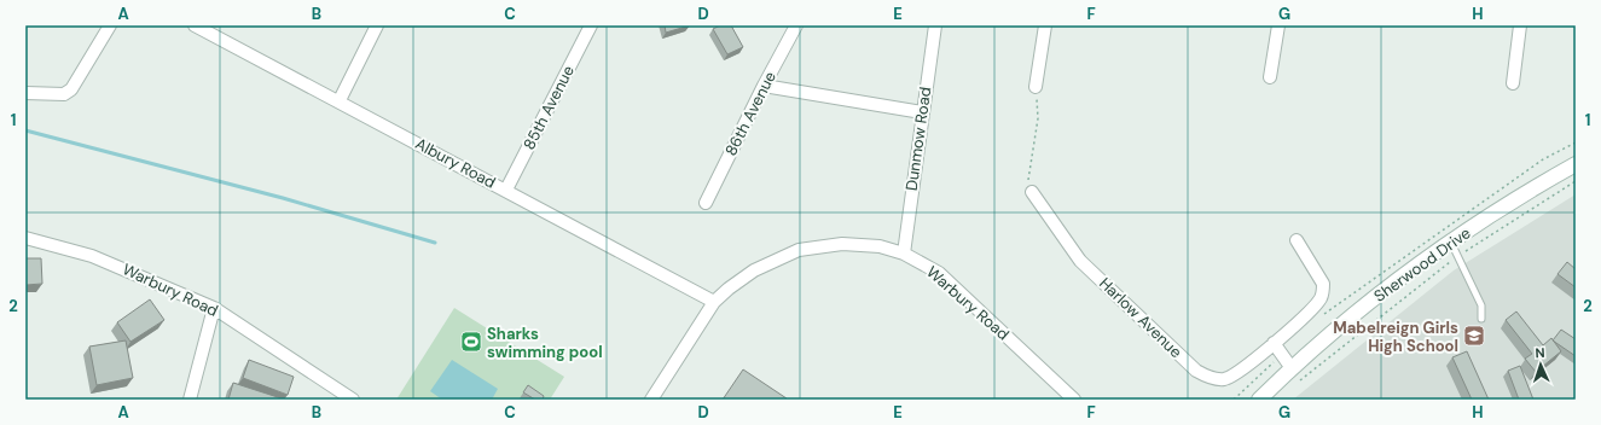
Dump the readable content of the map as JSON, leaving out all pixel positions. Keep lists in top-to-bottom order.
{
  "streets": {
    "street": [
      "85th Avenue",
      "86th Avenue",
      "Dunmow Road",
      "Albury Road",
      "Sherwood Drive",
      "Warbury Road",
      "Harlow Avenue"
    ]
  },
  "crossings": [
    ["85th Avenue", "Albury Road"],
    ["Dunmow Road", "Warbury Road"],
    ["Albury Road", "Warbury Road"]
  ],
  "places": {
    "school or university": ["Mabelreign Girls High School"],
    "sports": ["Sharks swimming pool"]
  },
  "north": "top",
  "grid": {
    "columns": [
      "A",
      "B",
      "C",
      "D",
      "E",
      "F",
      "G",
      "H"
    ],
    "rows": ["1", "2"]
  }
}
